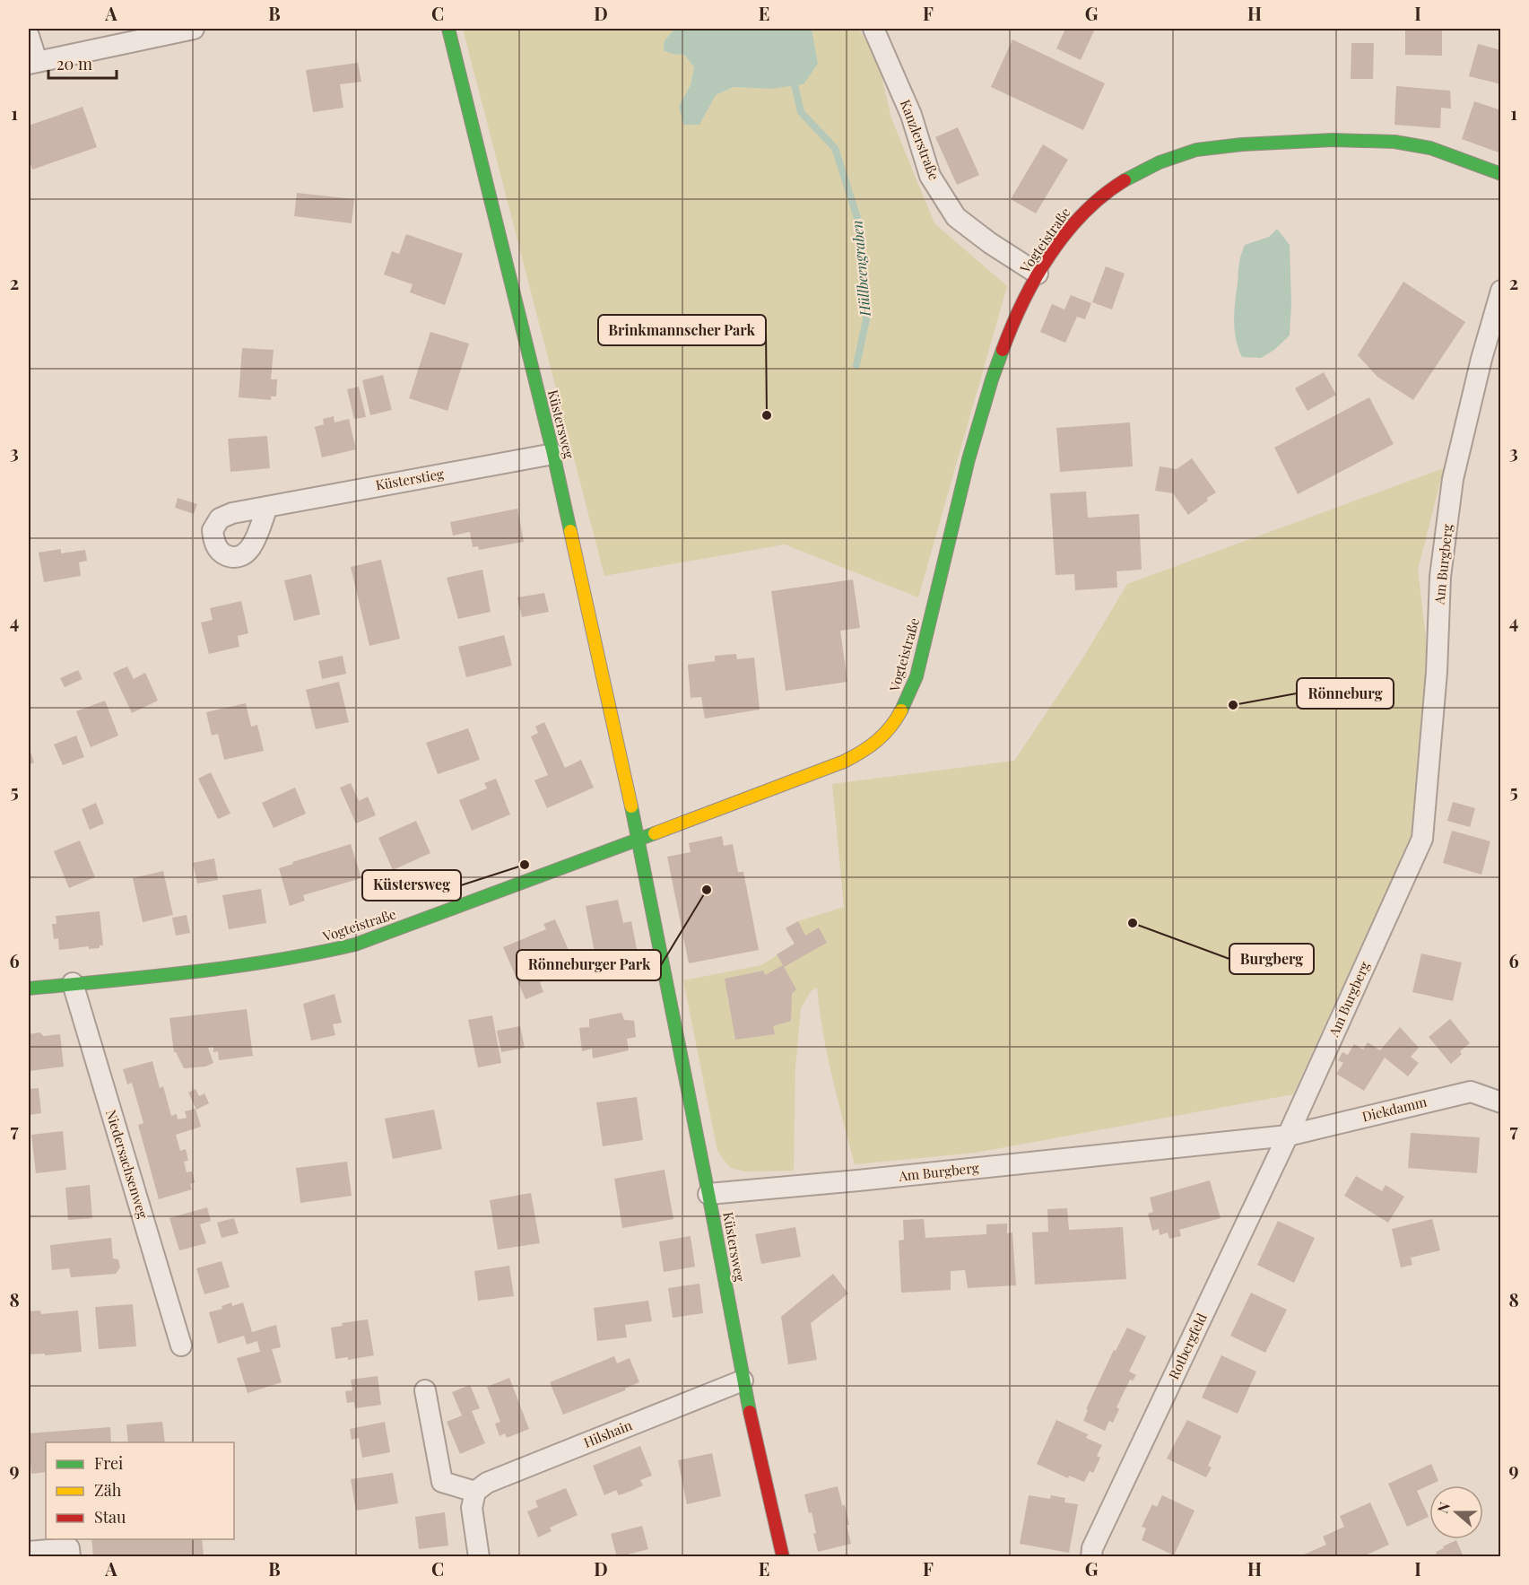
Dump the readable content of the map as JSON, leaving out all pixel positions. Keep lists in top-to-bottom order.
{
  "streets": {
    "street": [
      "Kanzlerstraße",
      "Vogteistraße",
      "Küstersweg",
      "Küsterstieg",
      "Am Burgberg",
      "Diekdamm",
      "Niedersachsenweg",
      "Rotbergfeld",
      "Hilshain"
    ]
  },
  "crossings": [
    ["Kanzlerstraße", "Vogteistraße"],
    ["Vogteistraße", "Küstersweg"],
    ["Vogteistraße", "Niedersachsenweg"],
    ["Küstersweg", "Küsterstieg"],
    ["Küstersweg", "Am Burgberg"],
    ["Küstersweg", "Hilshain"],
    ["Am Burgberg", "Diekdamm"],
    ["Am Burgberg", "Rotbergfeld"],
    ["Diekdamm", "Rotbergfeld"]
  ],
  "water": ["Hüllbeengraben"],
  "places": [
    "Brinkmannscher Park",
    "Rönneburg",
    "Küstersweg",
    "Rönneburger Park",
    "Burgberg"
  ],
  "legend": ["Frei", "Zäh", "Stau"],
  "scale_bar": "20 m",
  "north": "left",
  "grid": {
    "columns": [
      "A",
      "B",
      "C",
      "D",
      "E",
      "F",
      "G",
      "H",
      "I"
    ],
    "rows": [
      "1",
      "2",
      "3",
      "4",
      "5",
      "6",
      "7",
      "8",
      "9"
    ]
  }
}
